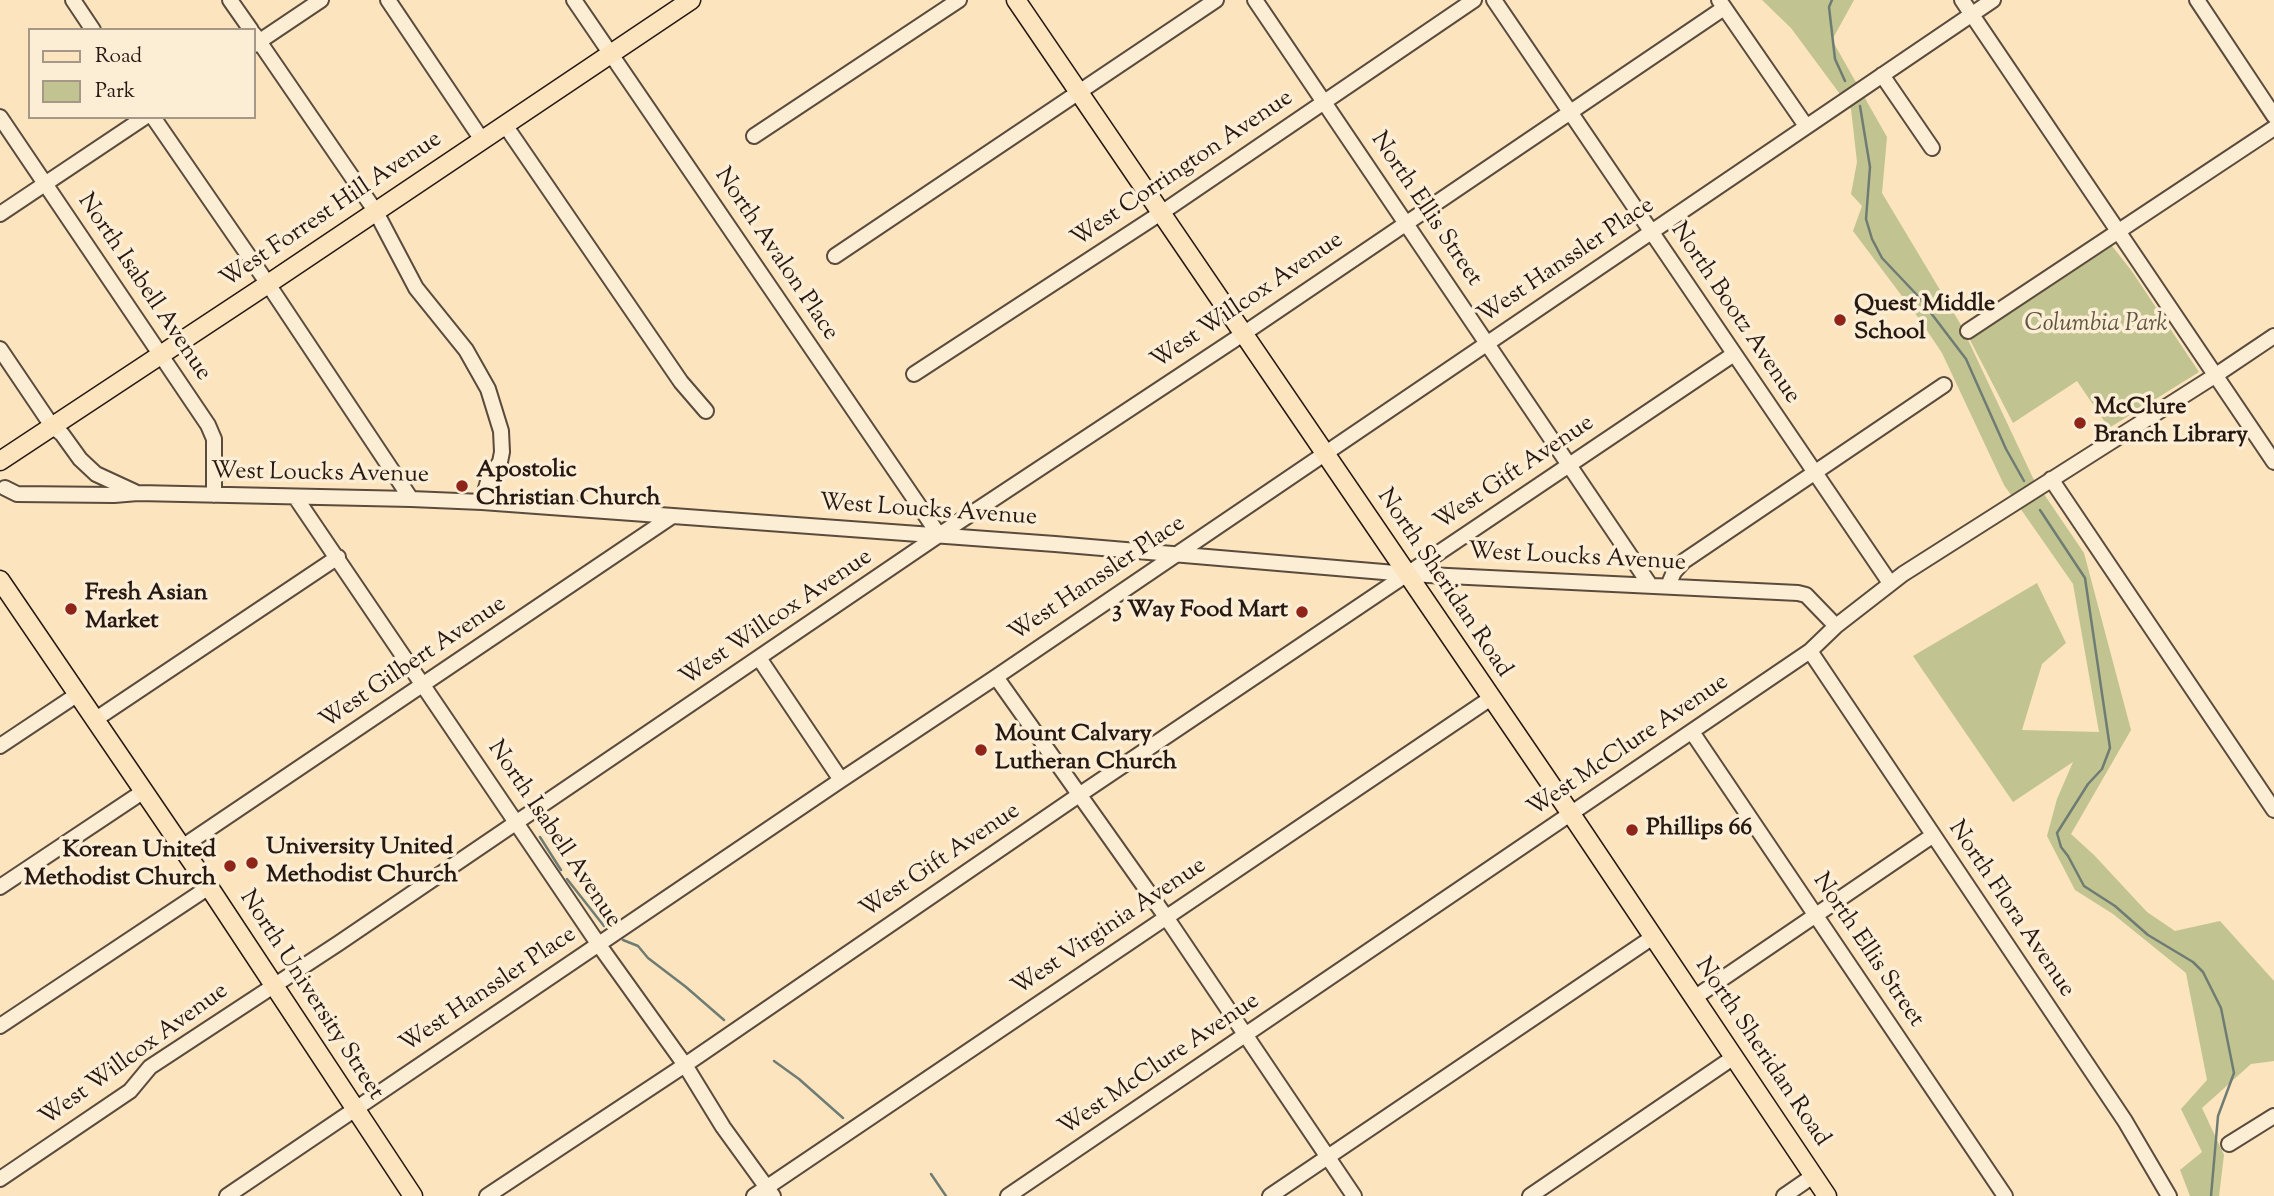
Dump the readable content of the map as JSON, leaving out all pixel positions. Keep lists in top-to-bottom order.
{
  "streets": {
    "main road": ["West Forrest Hill Avenue", "North Sheridan Road", "North University Street"],
    "street": [
      "West Corrington Avenue",
      "North Ellis Street",
      "North Avalon Place",
      "West Hanssler Place",
      "North Isabell Avenue",
      "West Willcox Avenue",
      "North Bootz Avenue",
      "West Gift Avenue",
      "West Loucks Avenue",
      "West Gilbert Avenue",
      "West McClure Avenue",
      "North Flora Avenue",
      "West Virginia Avenue"
    ]
  },
  "crossings": [
    ["West Corrington Avenue", "North Ellis Street"],
    ["West Corrington Avenue", "North Sheridan Road"],
    ["North Ellis Street", "West Hanssler Place"],
    ["North Ellis Street", "West Willcox Avenue"],
    ["North Ellis Street", "West Gift Avenue"],
    ["North Ellis Street", "West Loucks Avenue"],
    ["North Ellis Street", "West McClure Avenue"],
    ["West Forrest Hill Avenue", "North Avalon Place"],
    ["West Forrest Hill Avenue", "North Isabell Avenue"],
    ["North Avalon Place", "West Willcox Avenue"],
    ["North Avalon Place", "West Loucks Avenue"],
    ["West Hanssler Place", "North Isabell Avenue"],
    ["West Hanssler Place", "North Bootz Avenue"],
    ["West Hanssler Place", "West Loucks Avenue"],
    ["West Hanssler Place", "North Sheridan Road"],
    ["West Hanssler Place", "North University Street"],
    ["North Isabell Avenue", "West Willcox Avenue"],
    ["North Isabell Avenue", "West Gift Avenue"],
    ["North Isabell Avenue", "West Loucks Avenue"],
    ["North Isabell Avenue", "West Gilbert Avenue"],
    ["North Isabell Avenue", "West Virginia Avenue"],
    ["West Willcox Avenue", "North Bootz Avenue"],
    ["West Willcox Avenue", "West Loucks Avenue"],
    ["West Willcox Avenue", "North Sheridan Road"],
    ["West Willcox Avenue", "North University Street"],
    ["North Bootz Avenue", "West Gift Avenue"],
    ["North Bootz Avenue", "West McClure Avenue"],
    ["West Gift Avenue", "West Loucks Avenue"],
    ["West Gift Avenue", "North Sheridan Road"],
    ["West Loucks Avenue", "North Sheridan Road"],
    ["West Loucks Avenue", "West Gilbert Avenue"],
    ["West Loucks Avenue", "West McClure Avenue"],
    ["North Sheridan Road", "West McClure Avenue"],
    ["North Sheridan Road", "West Virginia Avenue"],
    ["West Gilbert Avenue", "North University Street"],
    ["West McClure Avenue", "North Flora Avenue"]
  ],
  "parks": ["Columbia Park"],
  "places": [
    "Quest Middle School",
    "McClure Branch Library",
    "Apostolic Christian Church",
    "Fresh Asian Market",
    "3 Way Food Mart",
    "Mount Calvary Lutheran Church",
    "Phillips 66",
    "University United Methodist Church",
    "Korean United Methodist Church"
  ],
  "legend": ["Road", "Park"]
}
